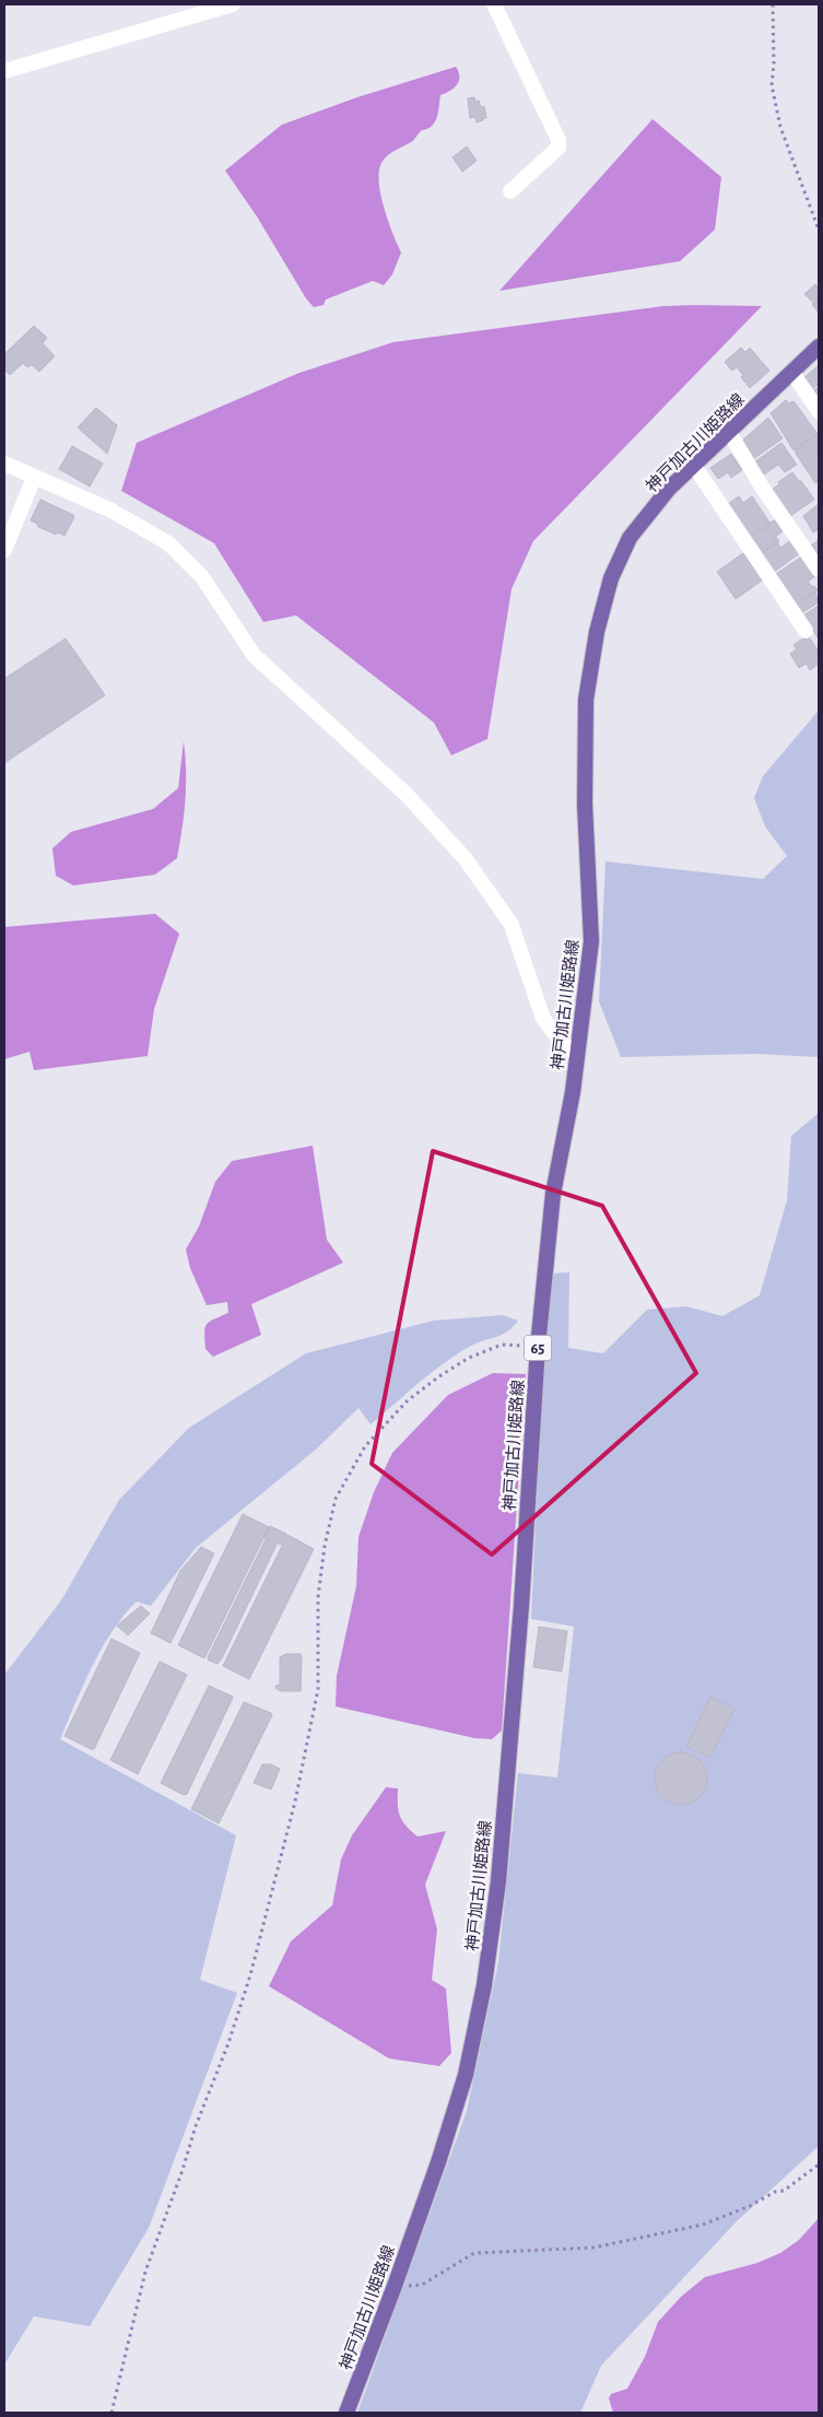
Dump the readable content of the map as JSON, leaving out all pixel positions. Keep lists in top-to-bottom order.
{
  "streets": {
    "main road": ["神戸加古川姫路線", "65"]
  }
}
